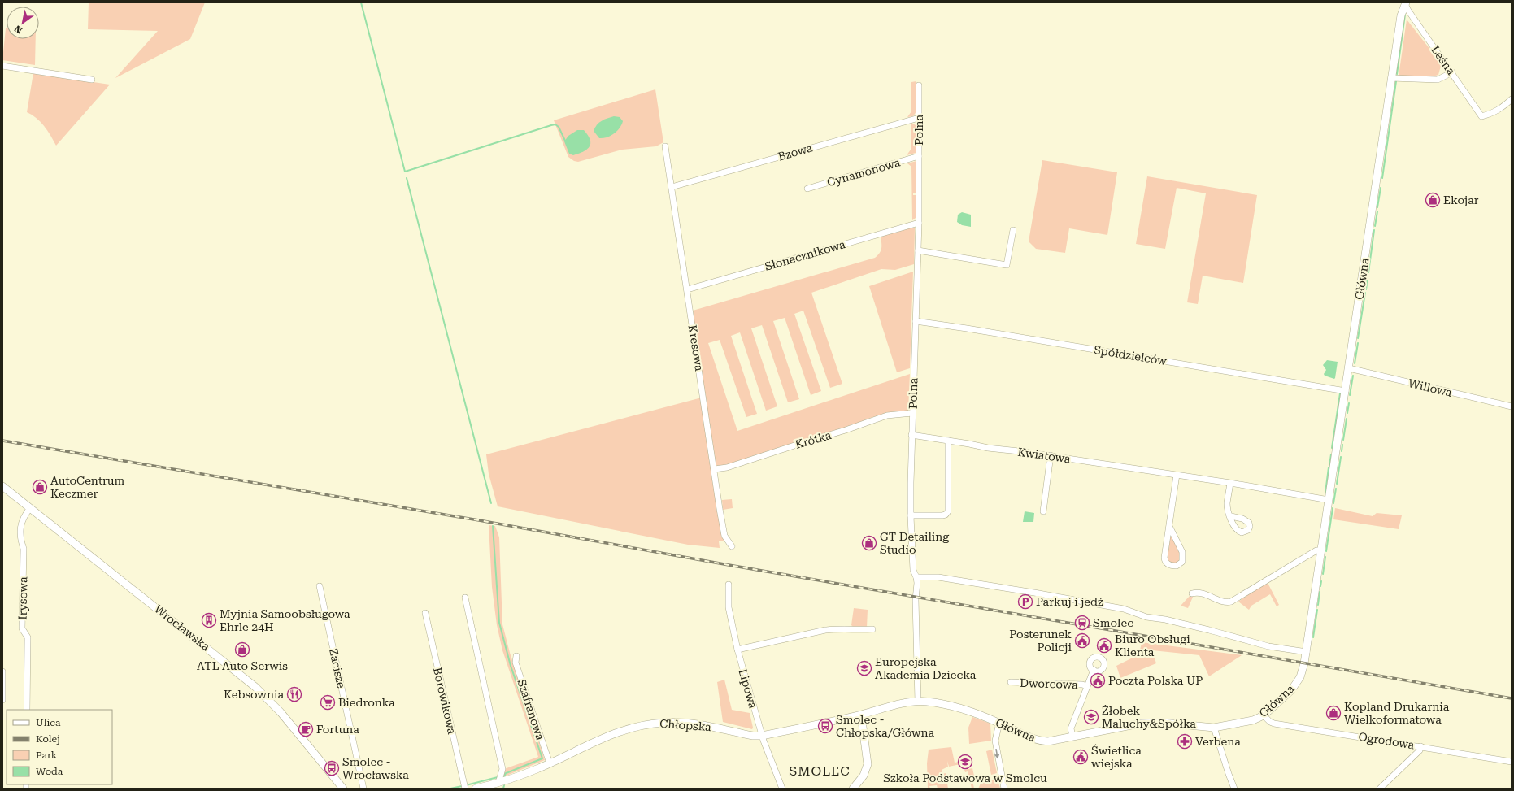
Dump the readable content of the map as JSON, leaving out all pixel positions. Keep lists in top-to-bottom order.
{
  "streets": {
    "street": [
      "Leśna",
      "Polna",
      "Bzowa",
      "Cynamonowa",
      "Słonecznikowa",
      "Główna",
      "Kresowa",
      "Spółdzielców",
      "Willowa",
      "Krótka",
      "Kwiatowa",
      "Irysowa",
      "Wrocławska",
      "Zacisze",
      "Dworcowa",
      "Lipowa",
      "Borowikowa",
      "Szafranowa",
      "Chłopska",
      "Ogrodowa"
    ]
  },
  "crossings": [
    ["Leśna", "Główna"],
    ["Polna", "Bzowa"],
    ["Polna", "Cynamonowa"],
    ["Polna", "Słonecznikowa"],
    ["Polna", "Główna"],
    ["Polna", "Spółdzielców"],
    ["Polna", "Krótka"],
    ["Polna", "Kwiatowa"],
    ["Bzowa", "Kresowa"],
    ["Główna", "Spółdzielców"],
    ["Główna", "Willowa"],
    ["Główna", "Kwiatowa"],
    ["Główna", "Dworcowa"],
    ["Główna", "Chłopska"],
    ["Główna", "Ogrodowa"],
    ["Kresowa", "Krótka"],
    ["Irysowa", "Wrocławska"],
    ["Lipowa", "Chłopska"],
    ["Szafranowa", "Chłopska"]
  ],
  "districts": ["SMOLEC"],
  "places": {
    "shop": [
      "Ekojar",
      "AutoCentrum Keczmer",
      "GT Detailing Studio",
      "ATL Auto Serwis",
      "Kopland Drukarnia Wielkoformatowa"
    ],
    "parking": ["Parkuj i jedź"],
    "building": ["Myjnia Samoobsługowa Ehrle 24H"],
    "station": ["Smolec"],
    "public building": [
      "Posterunek Policji",
      "Biuro Obsługi Klienta",
      "Poczta Polska UP",
      "Świetlica wiejska"
    ],
    "school or university": ["Europejska Akademia Dziecka", "Żłobek Maluchy&Spółka", "Szkoła Podstawowa w Smolcu"],
    "restaurant": ["Kebsownia"],
    "supermarket": ["Biedronka"],
    "bus stop": ["Smolec - Chłopska/Główna", "Smolec - Wrocławska"],
    "cafe": ["Fortuna"],
    "pharmacy": ["Verbena"]
  },
  "legend": [
    "Ulica",
    "Kolej",
    "Park",
    "Woda"
  ],
  "north": "bottom left"
}
